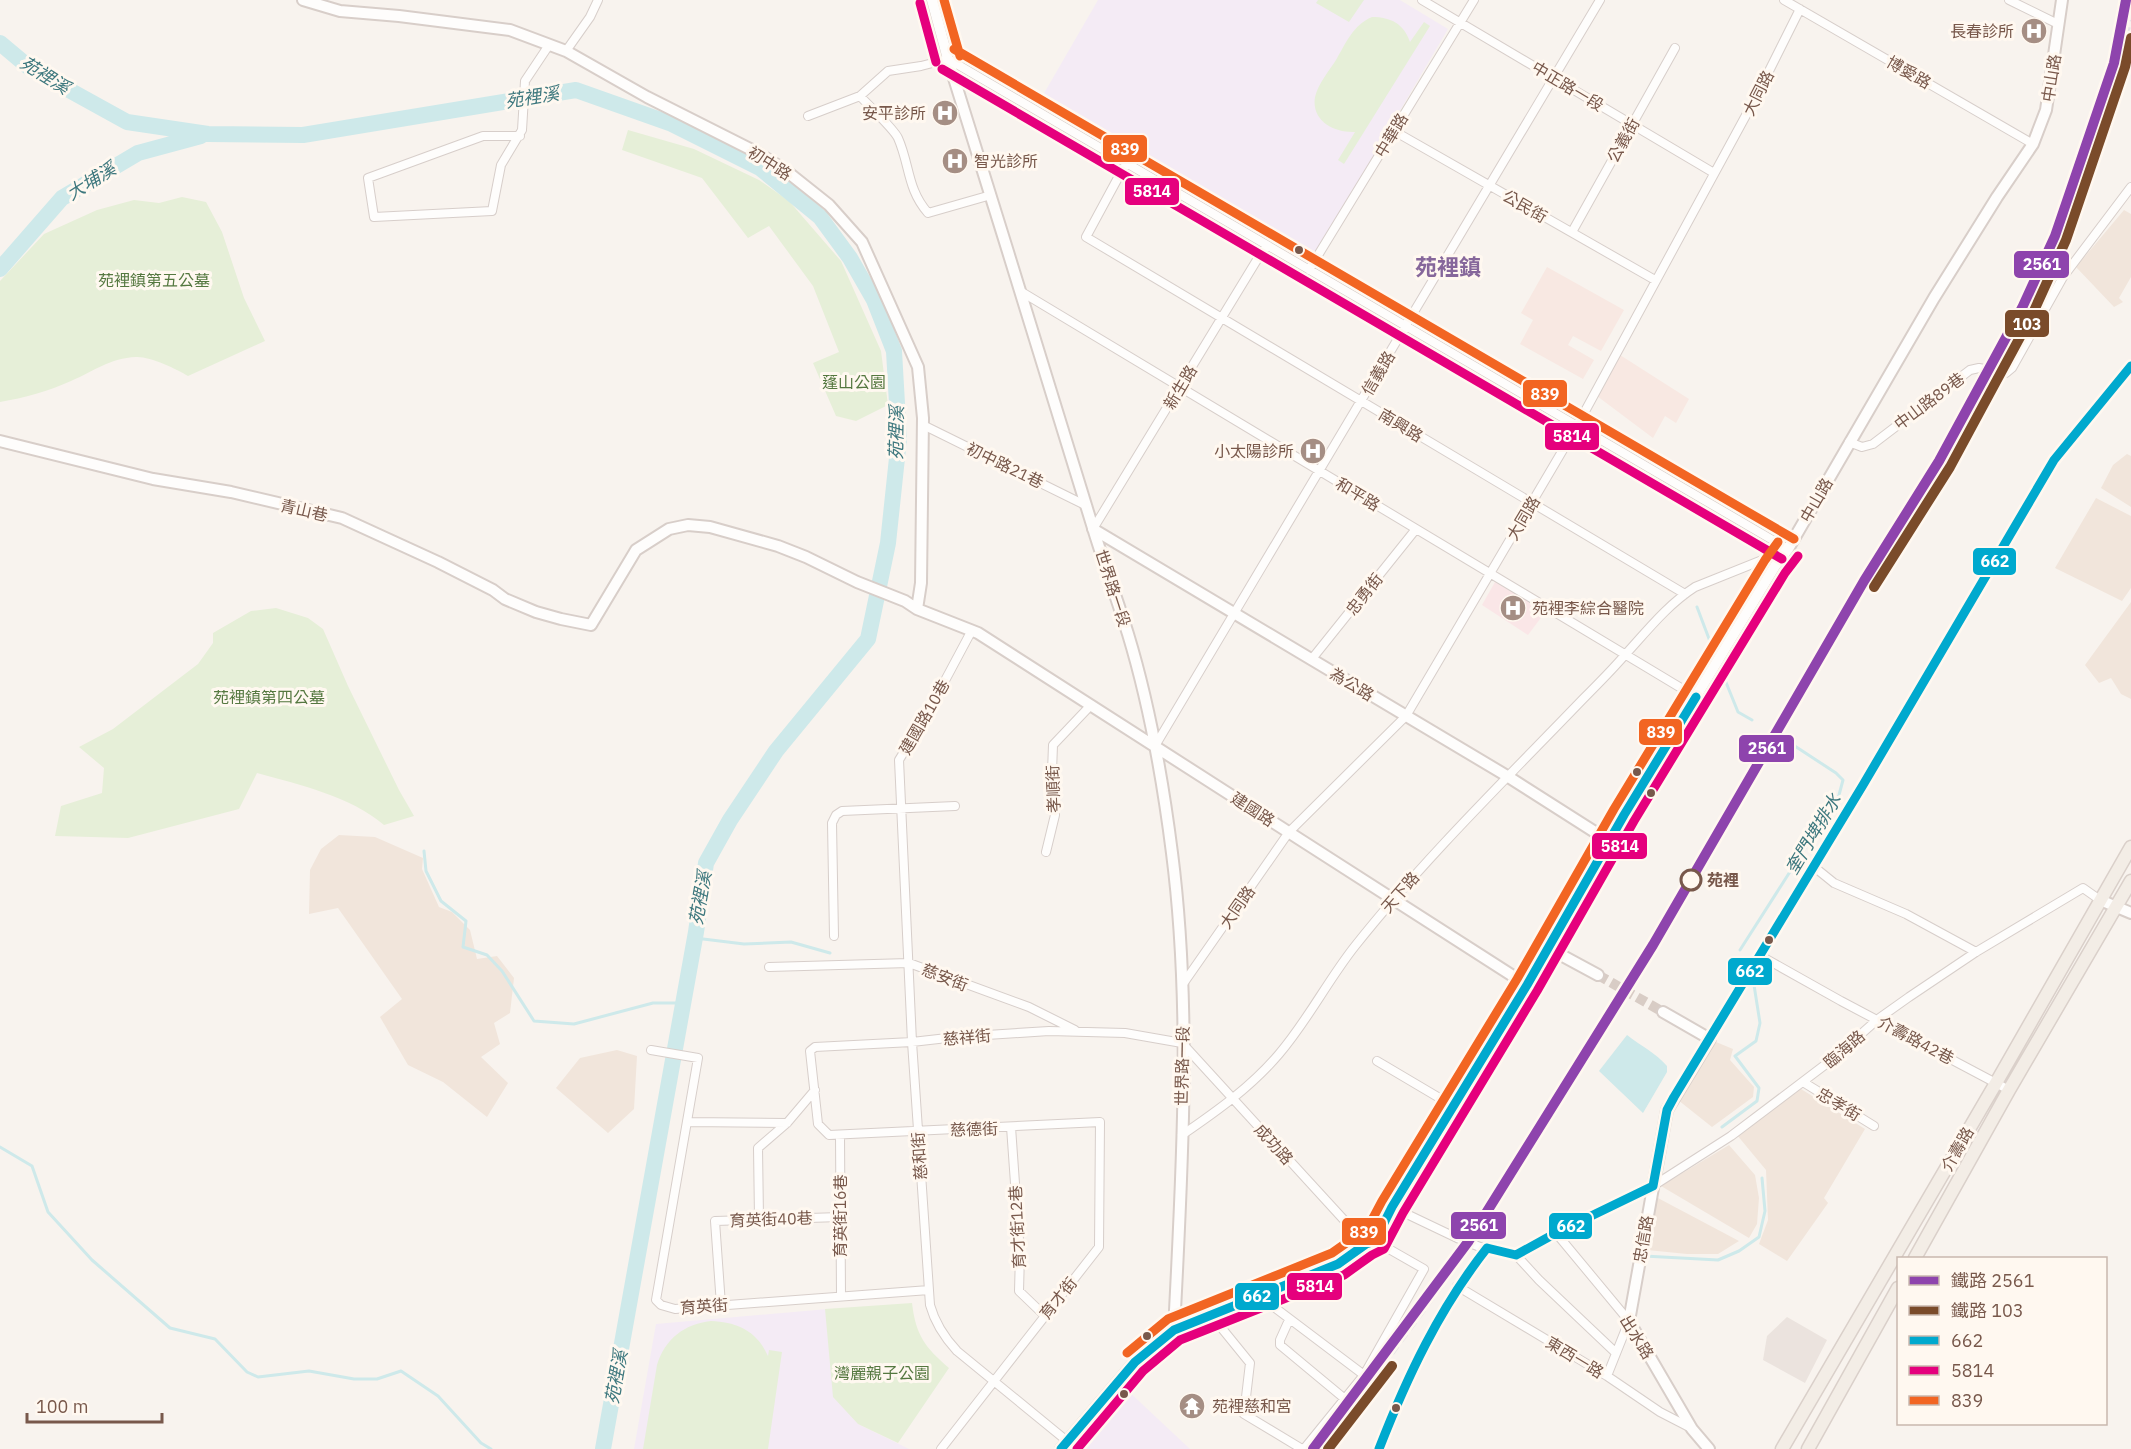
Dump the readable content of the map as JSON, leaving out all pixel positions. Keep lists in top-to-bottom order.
{
  "streets": {
    "main road": ["介壽路"],
    "street": [
      "博愛路",
      "中山路",
      "中正路一段",
      "大同路",
      "中華路",
      "公義街",
      "初中路",
      "公民街",
      "信義路",
      "新生路",
      "中山路89巷",
      "南興路",
      "初中路21巷",
      "和平路",
      "青山巷",
      "世界路一段",
      "忠勇街",
      "為公路",
      "建國路10巷",
      "孝順街",
      "建國路",
      "天下路",
      "慈安街",
      "慈祥街",
      "介壽路42巷",
      "臨海路",
      "忠孝街",
      "慈德街",
      "成功路",
      "慈和街",
      "育英街16巷",
      "育英街40巷",
      "育才街12巷",
      "忠信路",
      "育才街",
      "育英街",
      "出水路",
      "東西一路"
    ]
  },
  "crossings": [
    ["博愛路", "中山路"],
    ["博愛路", "大同路"],
    ["中山路", "中山路89巷"],
    ["中山路", "和平路"],
    ["中山路", "為公路"],
    ["中山路", "建國路"],
    ["中山路", "天下路"],
    ["中山路", "成功路"],
    ["中山路", "慈和街"],
    ["中正路一段", "大同路"],
    ["中正路一段", "中華路"],
    ["中正路一段", "公義街"],
    ["中正路一段", "信義路"],
    ["大同路", "公民街"],
    ["大同路", "南興路"],
    ["大同路", "和平路"],
    ["大同路", "世界路一段"],
    ["大同路", "為公路"],
    ["大同路", "建國路"],
    ["中華路", "公民街"],
    ["公義街", "公民街"],
    ["初中路", "初中路21巷"],
    ["初中路", "建國路"],
    ["公民街", "信義路"],
    ["信義路", "南興路"],
    ["信義路", "和平路"],
    ["信義路", "世界路一段"],
    ["信義路", "為公路"],
    ["信義路", "建國路"],
    ["新生路", "南興路"],
    ["新生路", "和平路"],
    ["新生路", "世界路一段"],
    ["新生路", "為公路"],
    ["南興路", "天下路"],
    ["初中路21巷", "世界路一段"],
    ["和平路", "世界路一段"],
    ["和平路", "忠勇街"],
    ["和平路", "天下路"],
    ["青山巷", "建國路"],
    ["世界路一段", "為公路"],
    ["世界路一段", "建國路"],
    ["世界路一段", "天下路"],
    ["世界路一段", "慈祥街"],
    ["世界路一段", "成功路"],
    ["忠勇街", "為公路"],
    ["為公路", "天下路"],
    ["建國路10巷", "建國路"],
    ["建國路10巷", "慈和街"],
    ["孝順街", "建國路"],
    ["建國路", "天下路"],
    ["天下路", "成功路"],
    ["慈安街", "慈祥街"],
    ["慈安街", "慈和街"],
    ["慈祥街", "成功路"],
    ["慈祥街", "慈和街"],
    ["介壽路42巷", "臨海路"],
    ["介壽路42巷", "介壽路"],
    ["臨海路", "忠孝街"],
    ["臨海路", "介壽路"],
    ["臨海路", "忠信路"],
    ["臨海路", "出水路"],
    ["慈德街", "慈和街"],
    ["慈德街", "育英街16巷"],
    ["慈德街", "育才街12巷"],
    ["慈德街", "育才街"],
    ["慈和街", "育才街"],
    ["慈和街", "育英街"],
    ["育英街16巷", "育英街40巷"],
    ["育英街16巷", "育英街"],
    ["育英街40巷", "育英街"],
    ["育才街12巷", "育才街"],
    ["忠信路", "出水路"],
    ["忠信路", "東西一路"],
    ["出水路", "東西一路"]
  ],
  "districts": ["苑裡鎮"],
  "water": ["苑裡溪", "大埔溪", "奎門埤排水"],
  "parks": [
    "苑裡鎮第五公墓",
    "蓬山公園",
    "苑裡鎮第四公墓",
    "灣麗親子公園"
  ],
  "places": {
    "hospital": [
      "長春診所",
      "安平診所",
      "智光診所",
      "小太陽診所",
      "苑裡李綜合醫院"
    ],
    "other": ["苑裡"],
    "temple": ["苑裡慈和宮"]
  },
  "lines": [
    "rail line 2561",
    "transit line 839",
    "transit line 5814",
    "rail line 103",
    "transit line 662"
  ],
  "legend": [
    "鐵路 2561",
    "鐵路 103",
    "662",
    "5814",
    "839"
  ],
  "scale_bar": "100 m"
}
